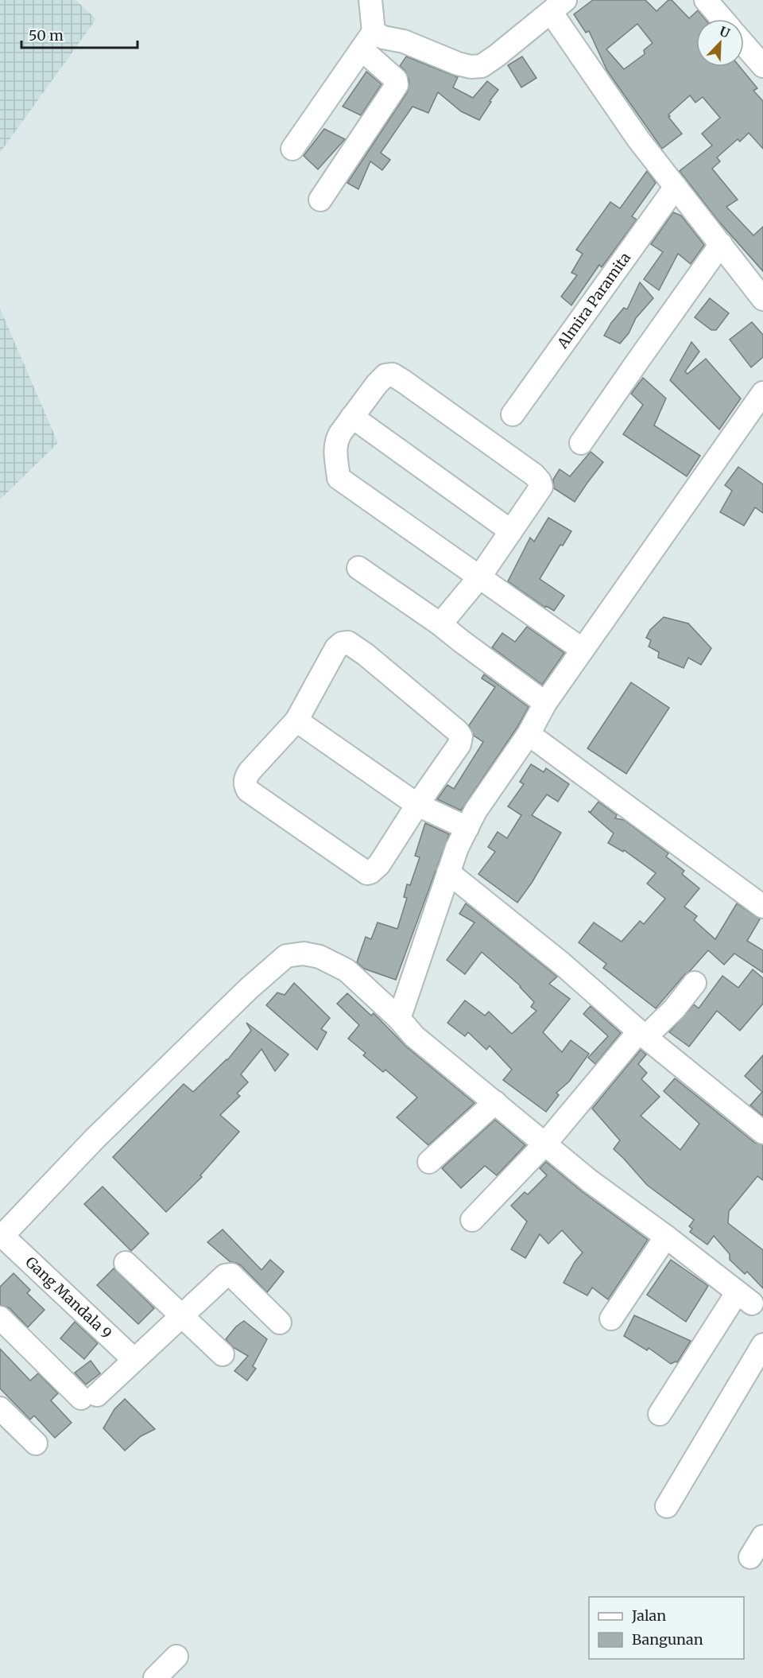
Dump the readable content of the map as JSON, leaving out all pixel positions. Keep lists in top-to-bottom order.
{
  "streets": {
    "street": ["Almira Paramita", "Gang Mandala 9"]
  },
  "legend": ["Jalan", "Bangunan"],
  "scale_bar": "50 m",
  "north": "top right"
}
